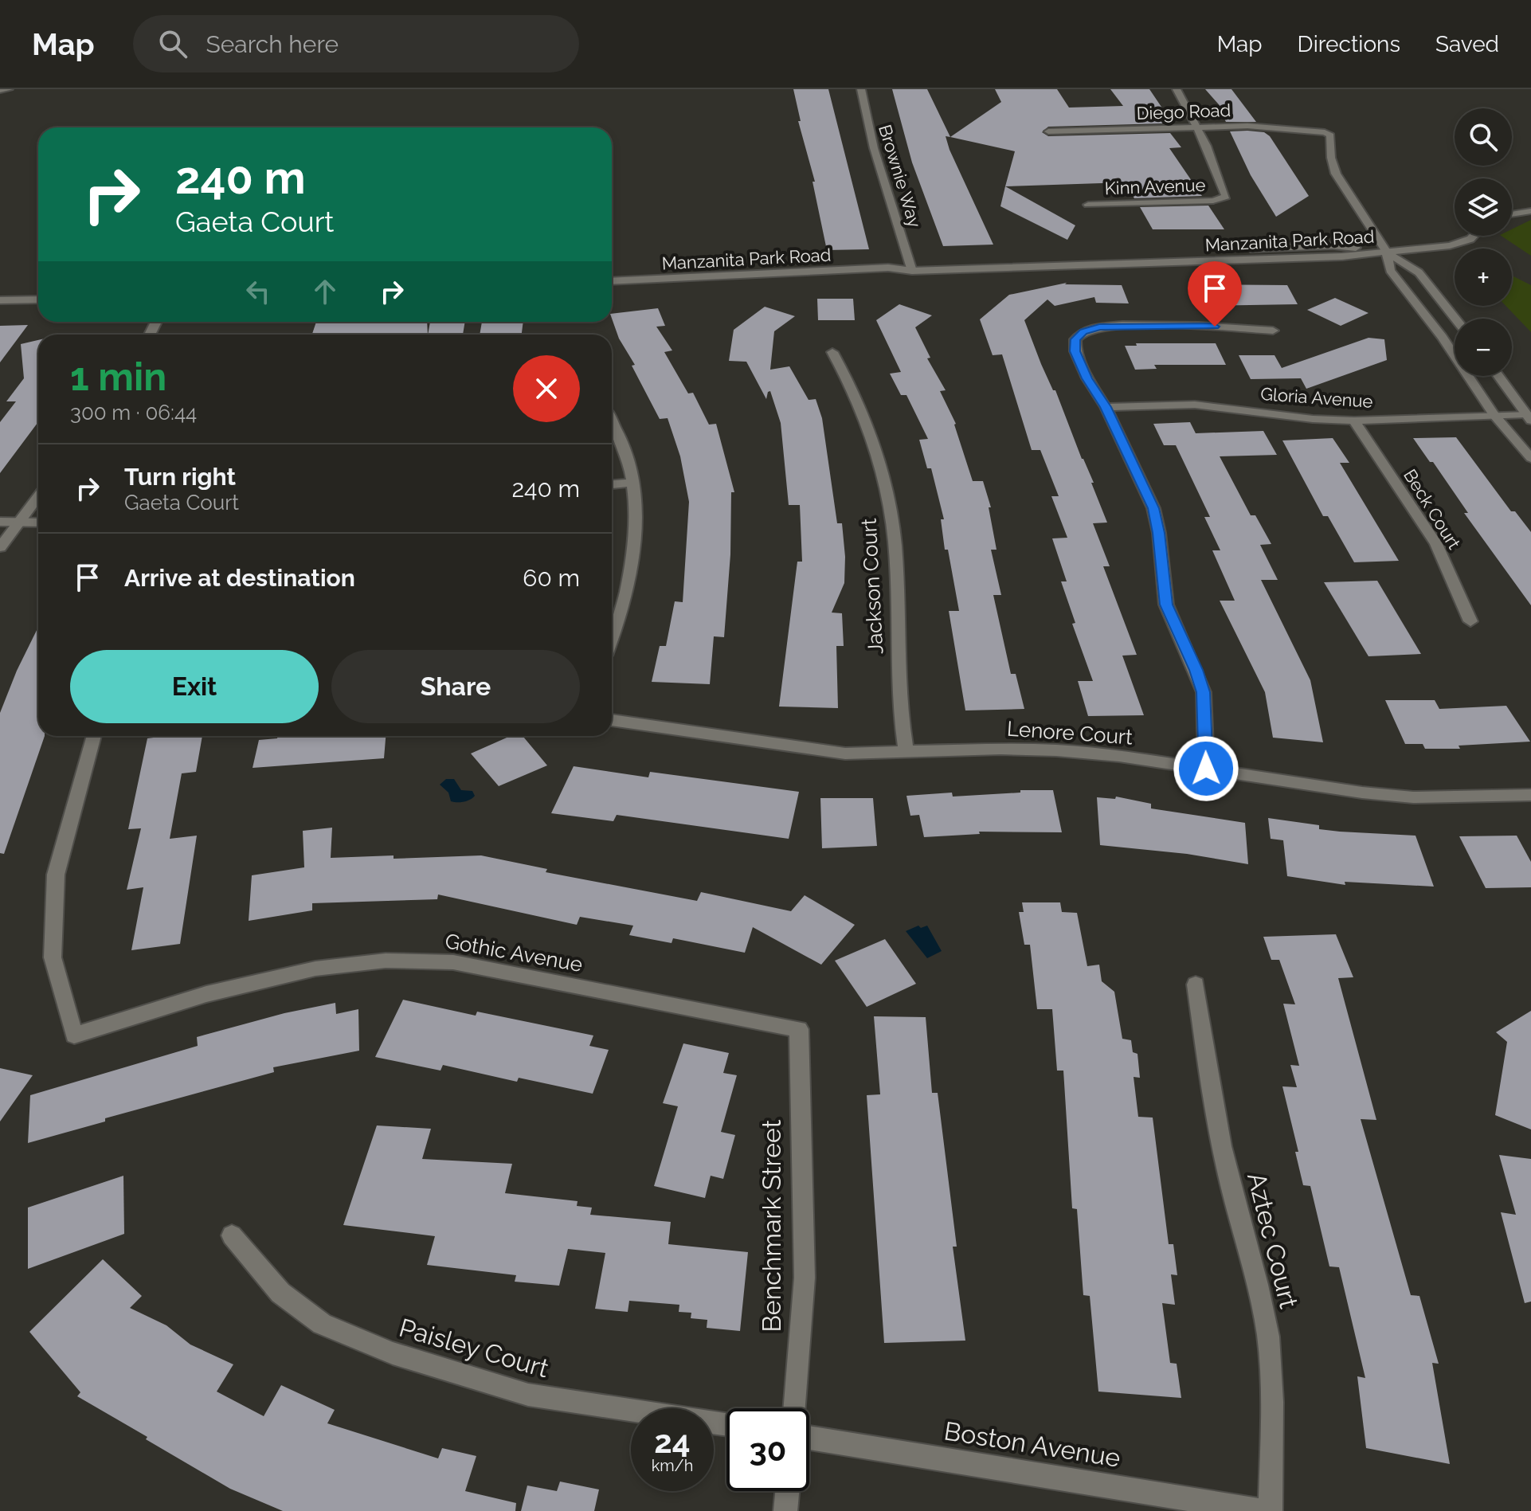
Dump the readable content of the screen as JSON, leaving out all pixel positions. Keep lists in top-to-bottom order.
{
  "streets": {
    "street": [
      "Diego Road",
      "Brownie Way",
      "Kinn Avenue",
      "Manzanita Park Road",
      "Gloria Avenue",
      "Beck Court",
      "Jackson Court",
      "Lenore Court",
      "Gothic Avenue",
      "Benchmark Street",
      "Aztec Court",
      "Paisley Court",
      "Boston Avenue"
    ]
  },
  "crossings": [
    ["Diego Road", "Kinn Avenue"],
    ["Diego Road", "Manzanita Park Road"],
    ["Brownie Way", "Manzanita Park Road"],
    ["Gloria Avenue", "Beck Court"],
    ["Jackson Court", "Lenore Court"],
    ["Gothic Avenue", "Benchmark Street"]
  ],
  "page": {
    "header": "Map",
    "search": "Search here",
    "nav": ["Map", "Directions", "Saved"],
    "map_buttons": ["+", "−"],
    "turn": ["240 m", "Gaeta Court"],
    "heading": ["1 min", "300 m · 06:44"],
    "list": [
      {
        "name": "Turn right",
        "note": "Gaeta Court",
        "value": "240 m"
      },
      {
        "name": "Arrive at destination",
        "value": "60 m"
      }
    ],
    "buttons": ["Exit", "Share"],
    "speed": "24 km/h",
    "limit": "30"
  }
}
